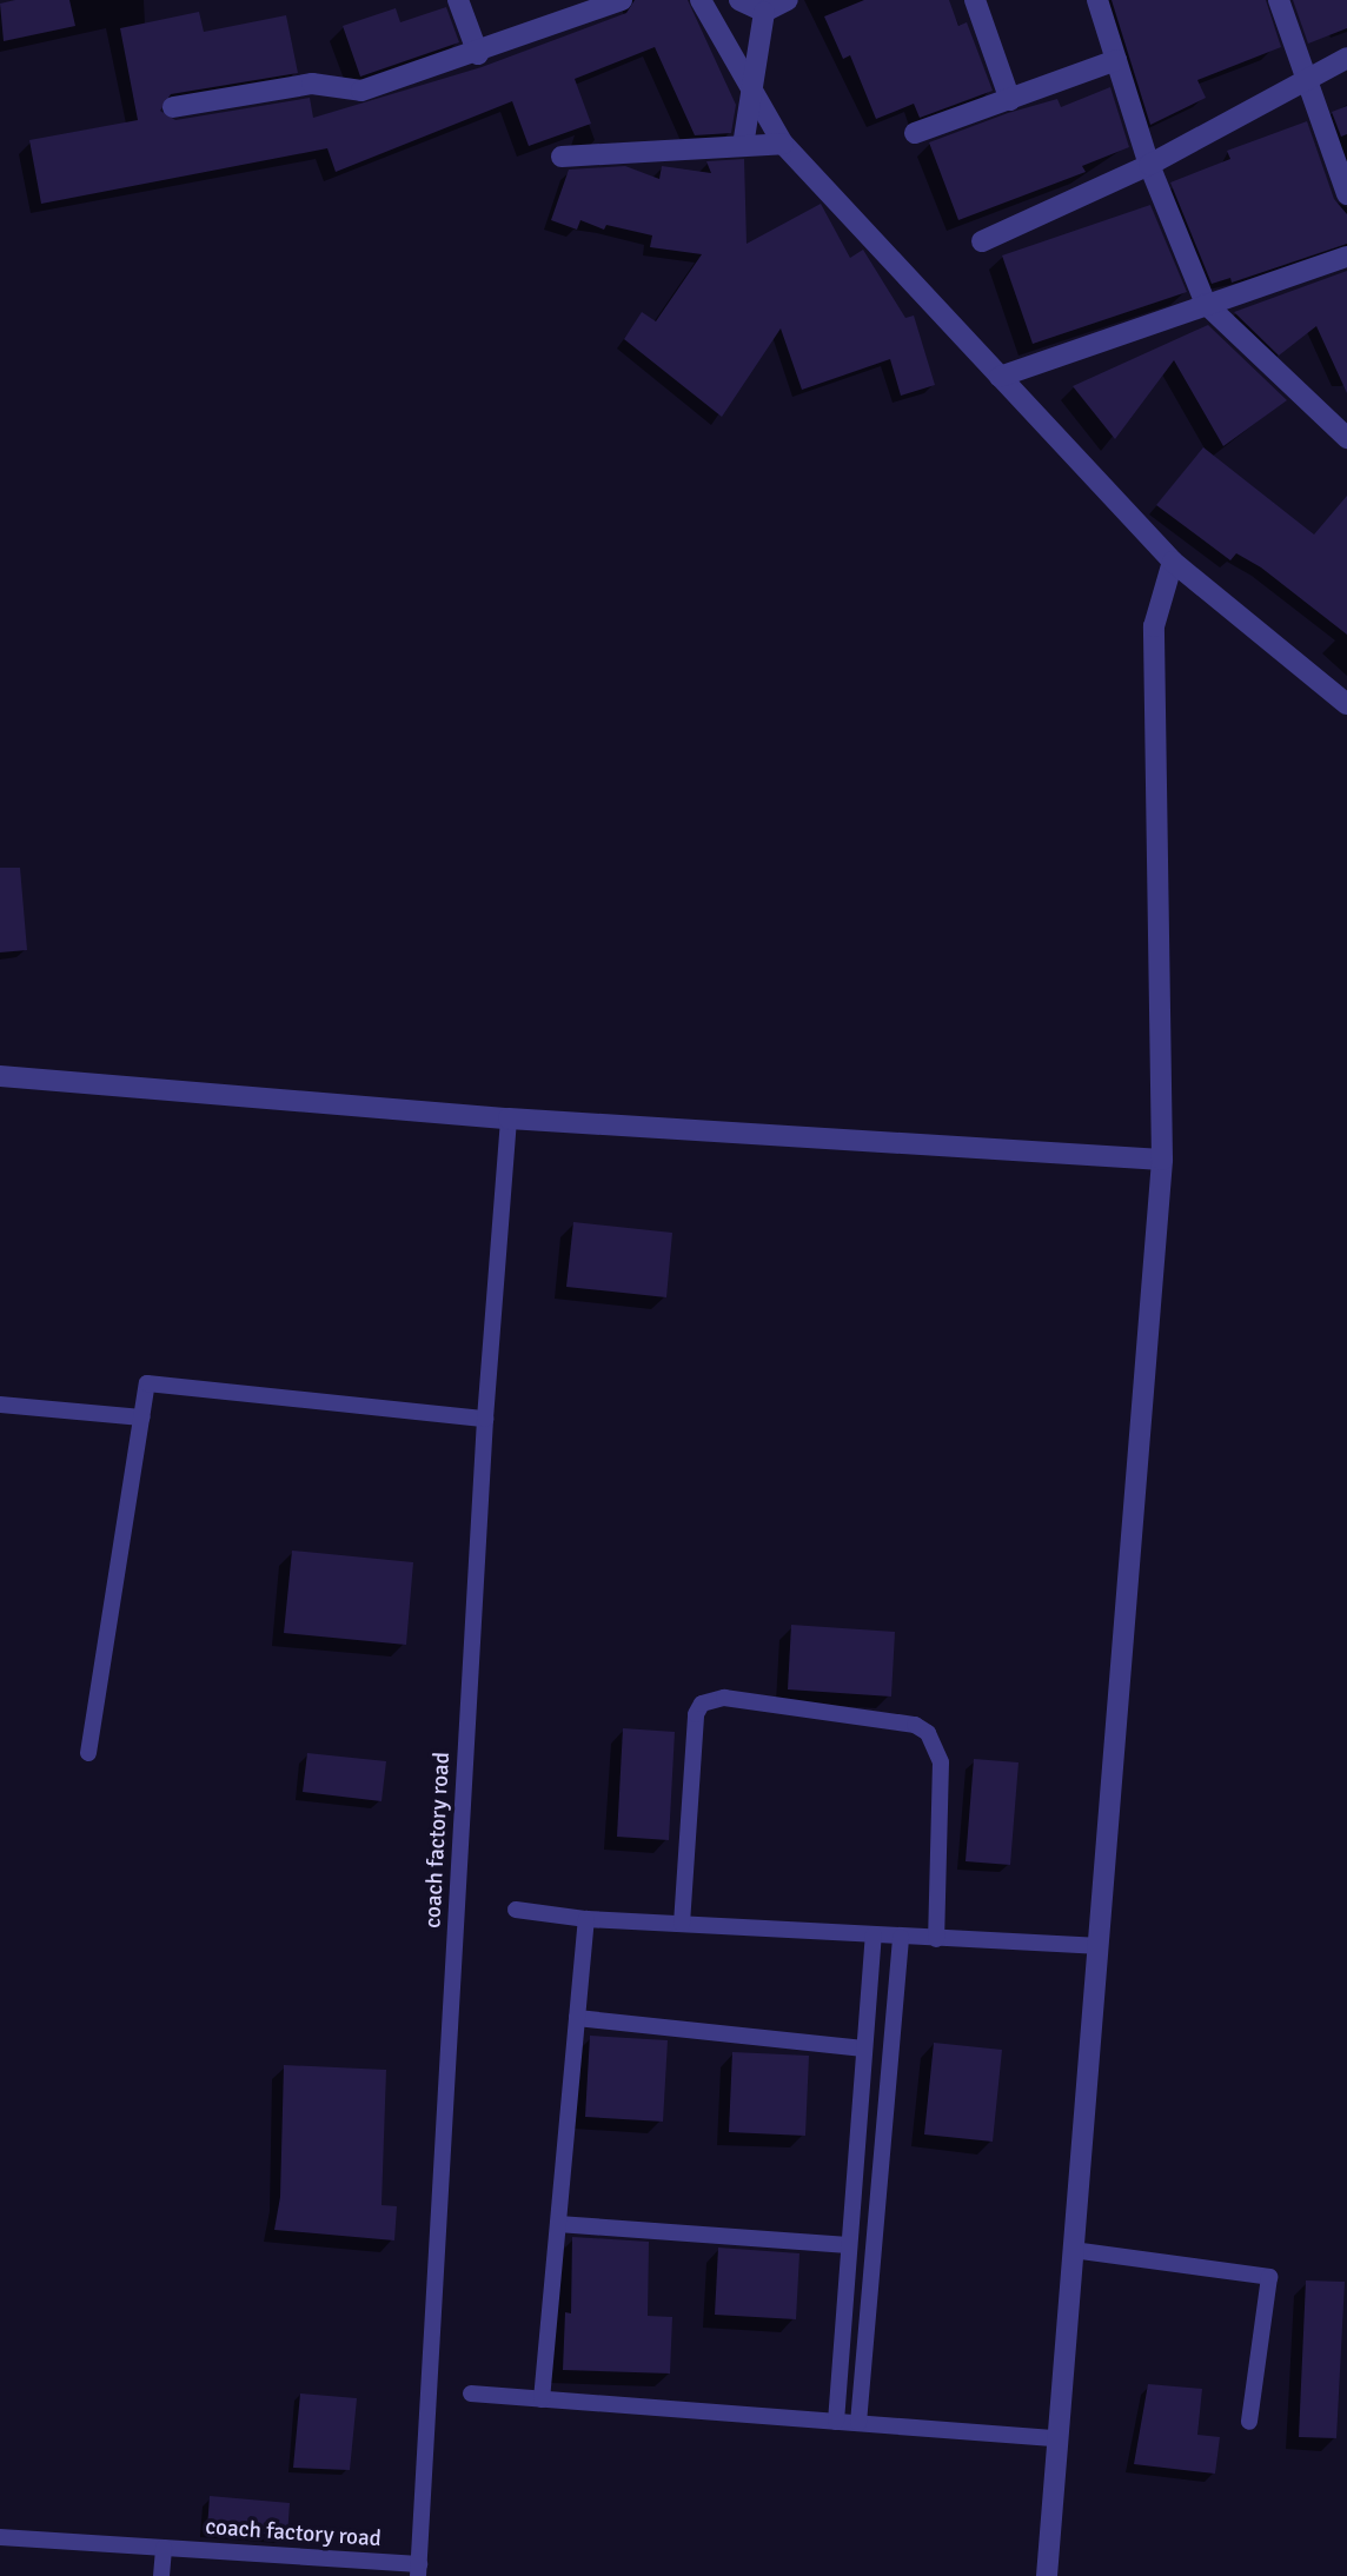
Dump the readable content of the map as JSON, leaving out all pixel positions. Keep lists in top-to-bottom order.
{
  "streets": {
    "lane": ["coach factory road"]
  }
}
